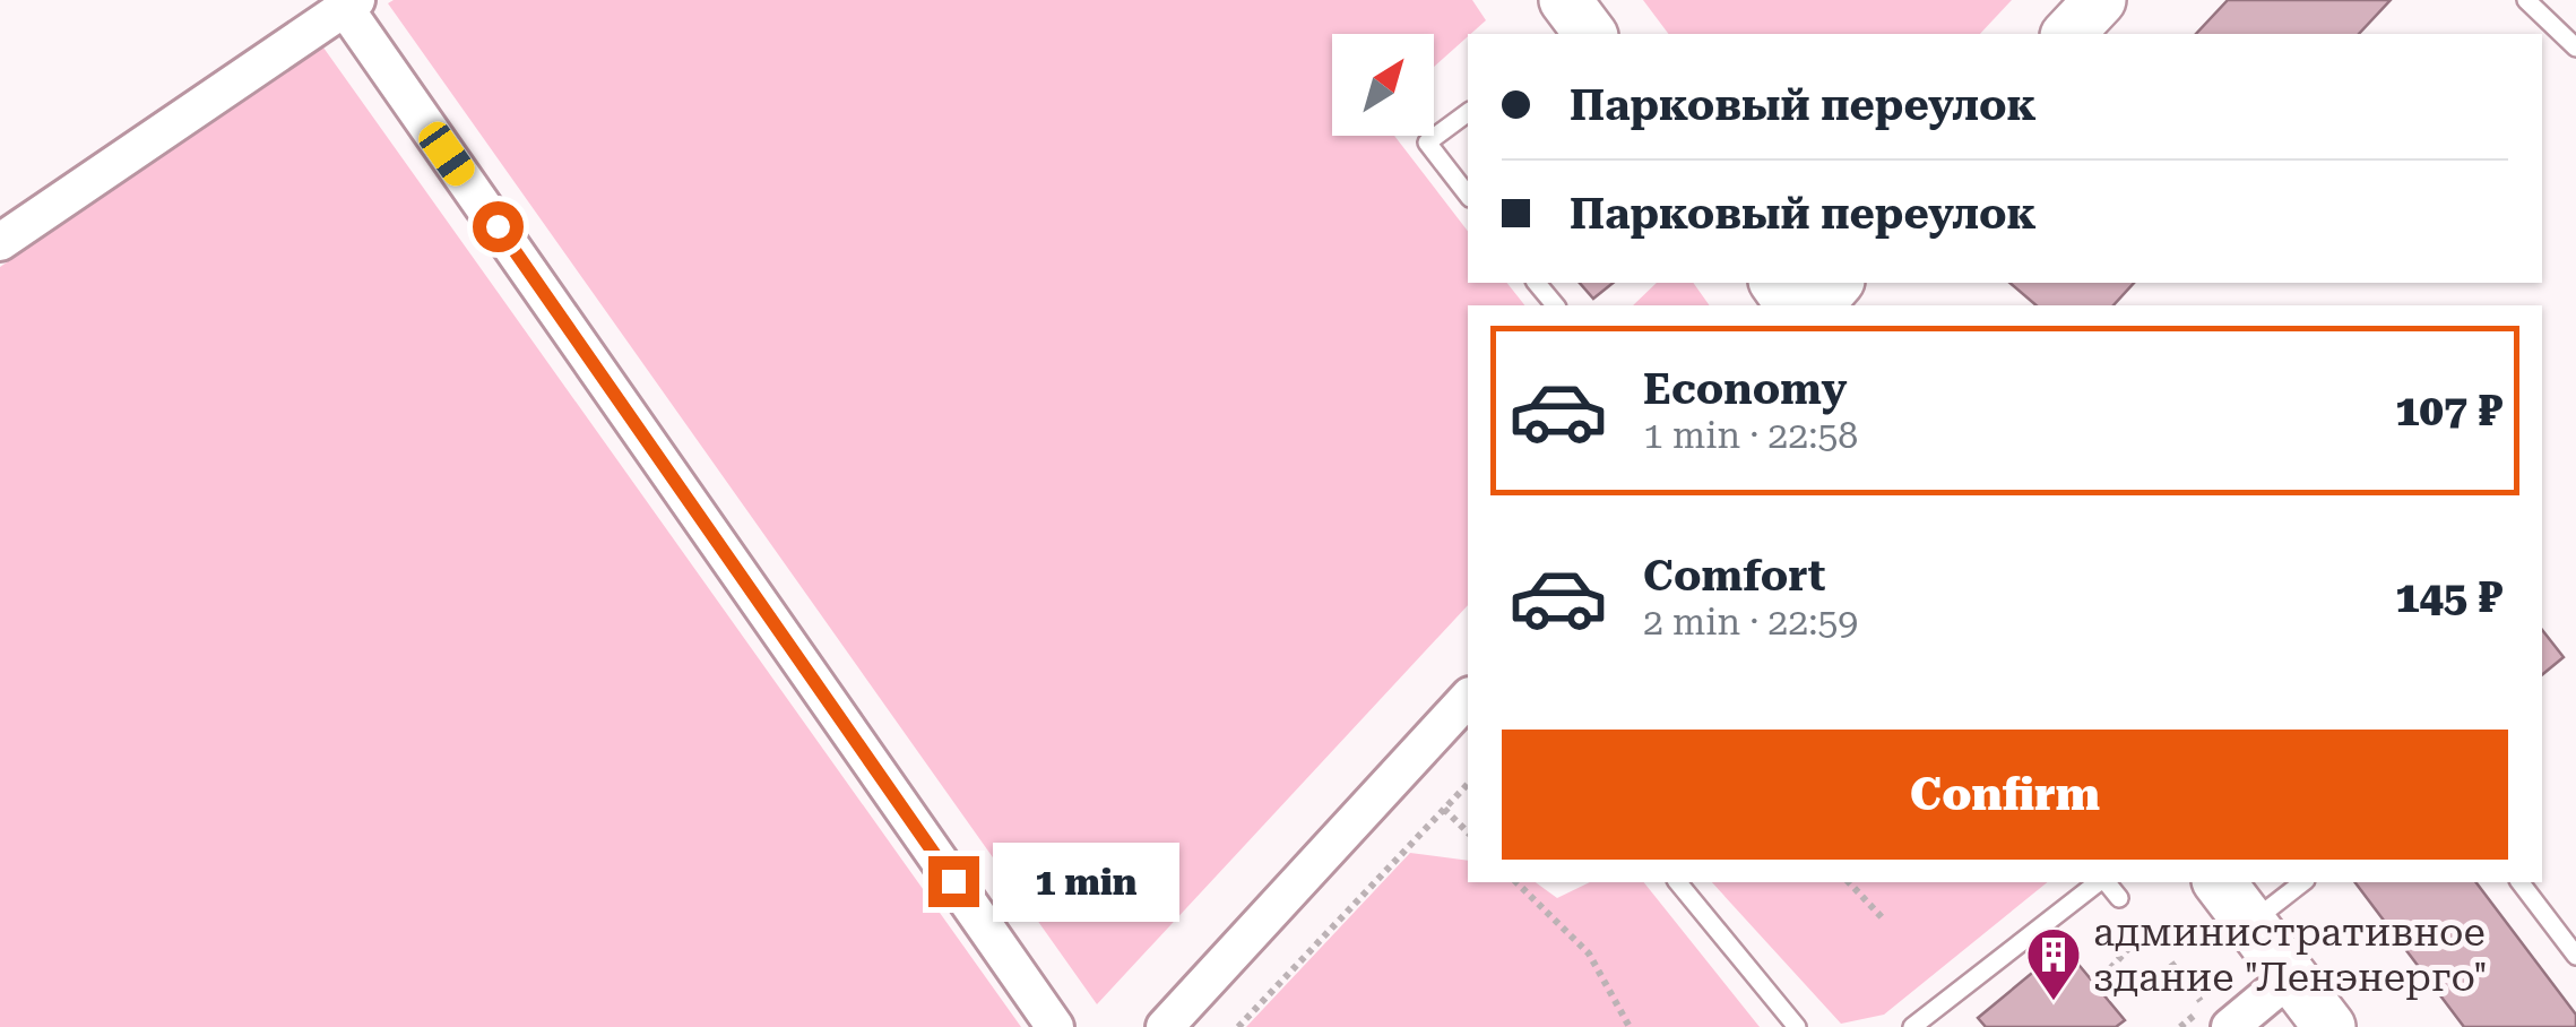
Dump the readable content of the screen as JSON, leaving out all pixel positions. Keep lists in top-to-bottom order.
{
  "places": {
    "building": ["административное здание \"Ленэнерго\""]
  },
  "north": "top right",
  "page": {
    "banner": ["Парковый переулок", "Парковый переулок"],
    "list": [
      {
        "name": "Economy",
        "note": "1 min · 22:58",
        "value": "107 ₽"
      },
      {
        "name": "Comfort",
        "note": "2 min · 22:59",
        "value": "145 ₽"
      }
    ],
    "buttons": "Confirm",
    "bubble": "1 min"
  }
}
